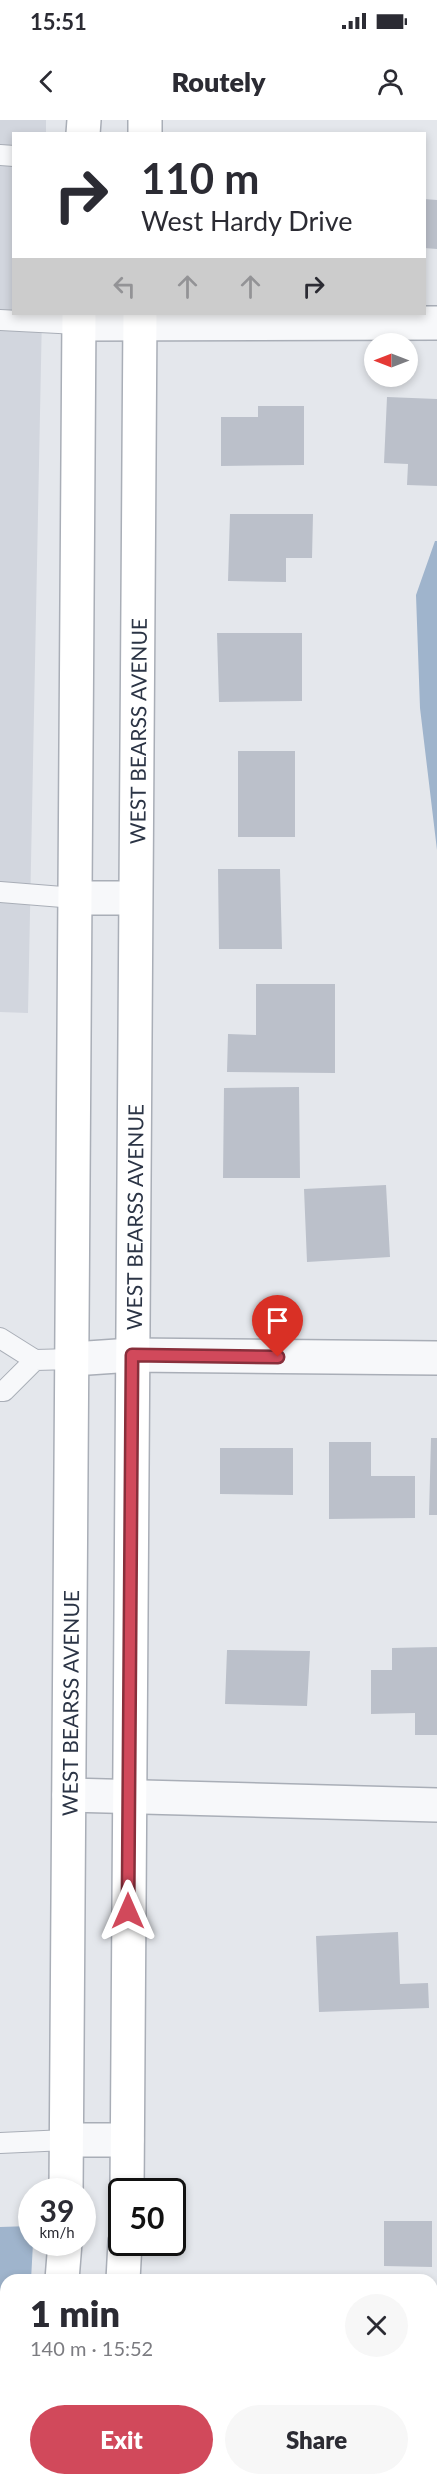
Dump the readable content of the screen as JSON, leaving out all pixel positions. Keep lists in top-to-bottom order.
{
  "streets": {
    "main road": ["WEST BEARSS AVENUE"]
  },
  "north": "left",
  "page": {
    "status": "15:51",
    "header": "Routely",
    "turn": ["110 m", "West Hardy Drive"],
    "speed": "39 km/h",
    "limit": "50",
    "heading": ["1 min", "140 m · 15:52"],
    "buttons": ["Exit", "Share"]
  }
}
